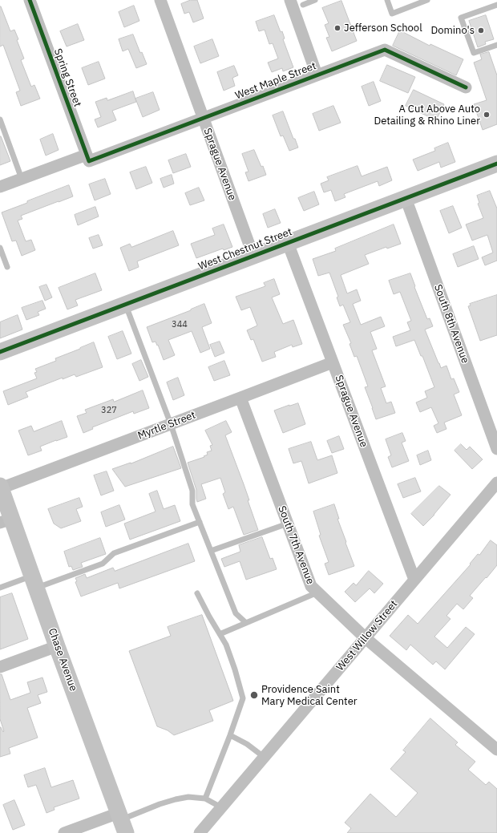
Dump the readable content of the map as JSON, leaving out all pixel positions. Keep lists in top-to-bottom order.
{
  "streets": {
    "main road": ["West Chestnut Street", "Chase Avenue"],
    "street": [
      "Spring Street",
      "West Maple Street",
      "Sprague Avenue",
      "South 8th Avenue",
      "Myrtle Street",
      "South 7th Avenue",
      "West Willow Street"
    ]
  },
  "crossings": [
    ["Spring Street", "West Maple Street"],
    ["West Maple Street", "Sprague Avenue"],
    ["Sprague Avenue", "West Chestnut Street"],
    ["Sprague Avenue", "Myrtle Street"],
    ["Sprague Avenue", "West Willow Street"],
    ["West Chestnut Street", "South 8th Avenue"],
    ["Myrtle Street", "South 7th Avenue"],
    ["Myrtle Street", "Chase Avenue"],
    ["South 7th Avenue", "West Willow Street"]
  ],
  "places": [
    "Jefferson School",
    "Domino's",
    "A Cut Above Auto Detailing & Rhino Liner",
    "Providence Saint Mary Medical Center"
  ],
  "house_numbers": ["344", "327"]
}
